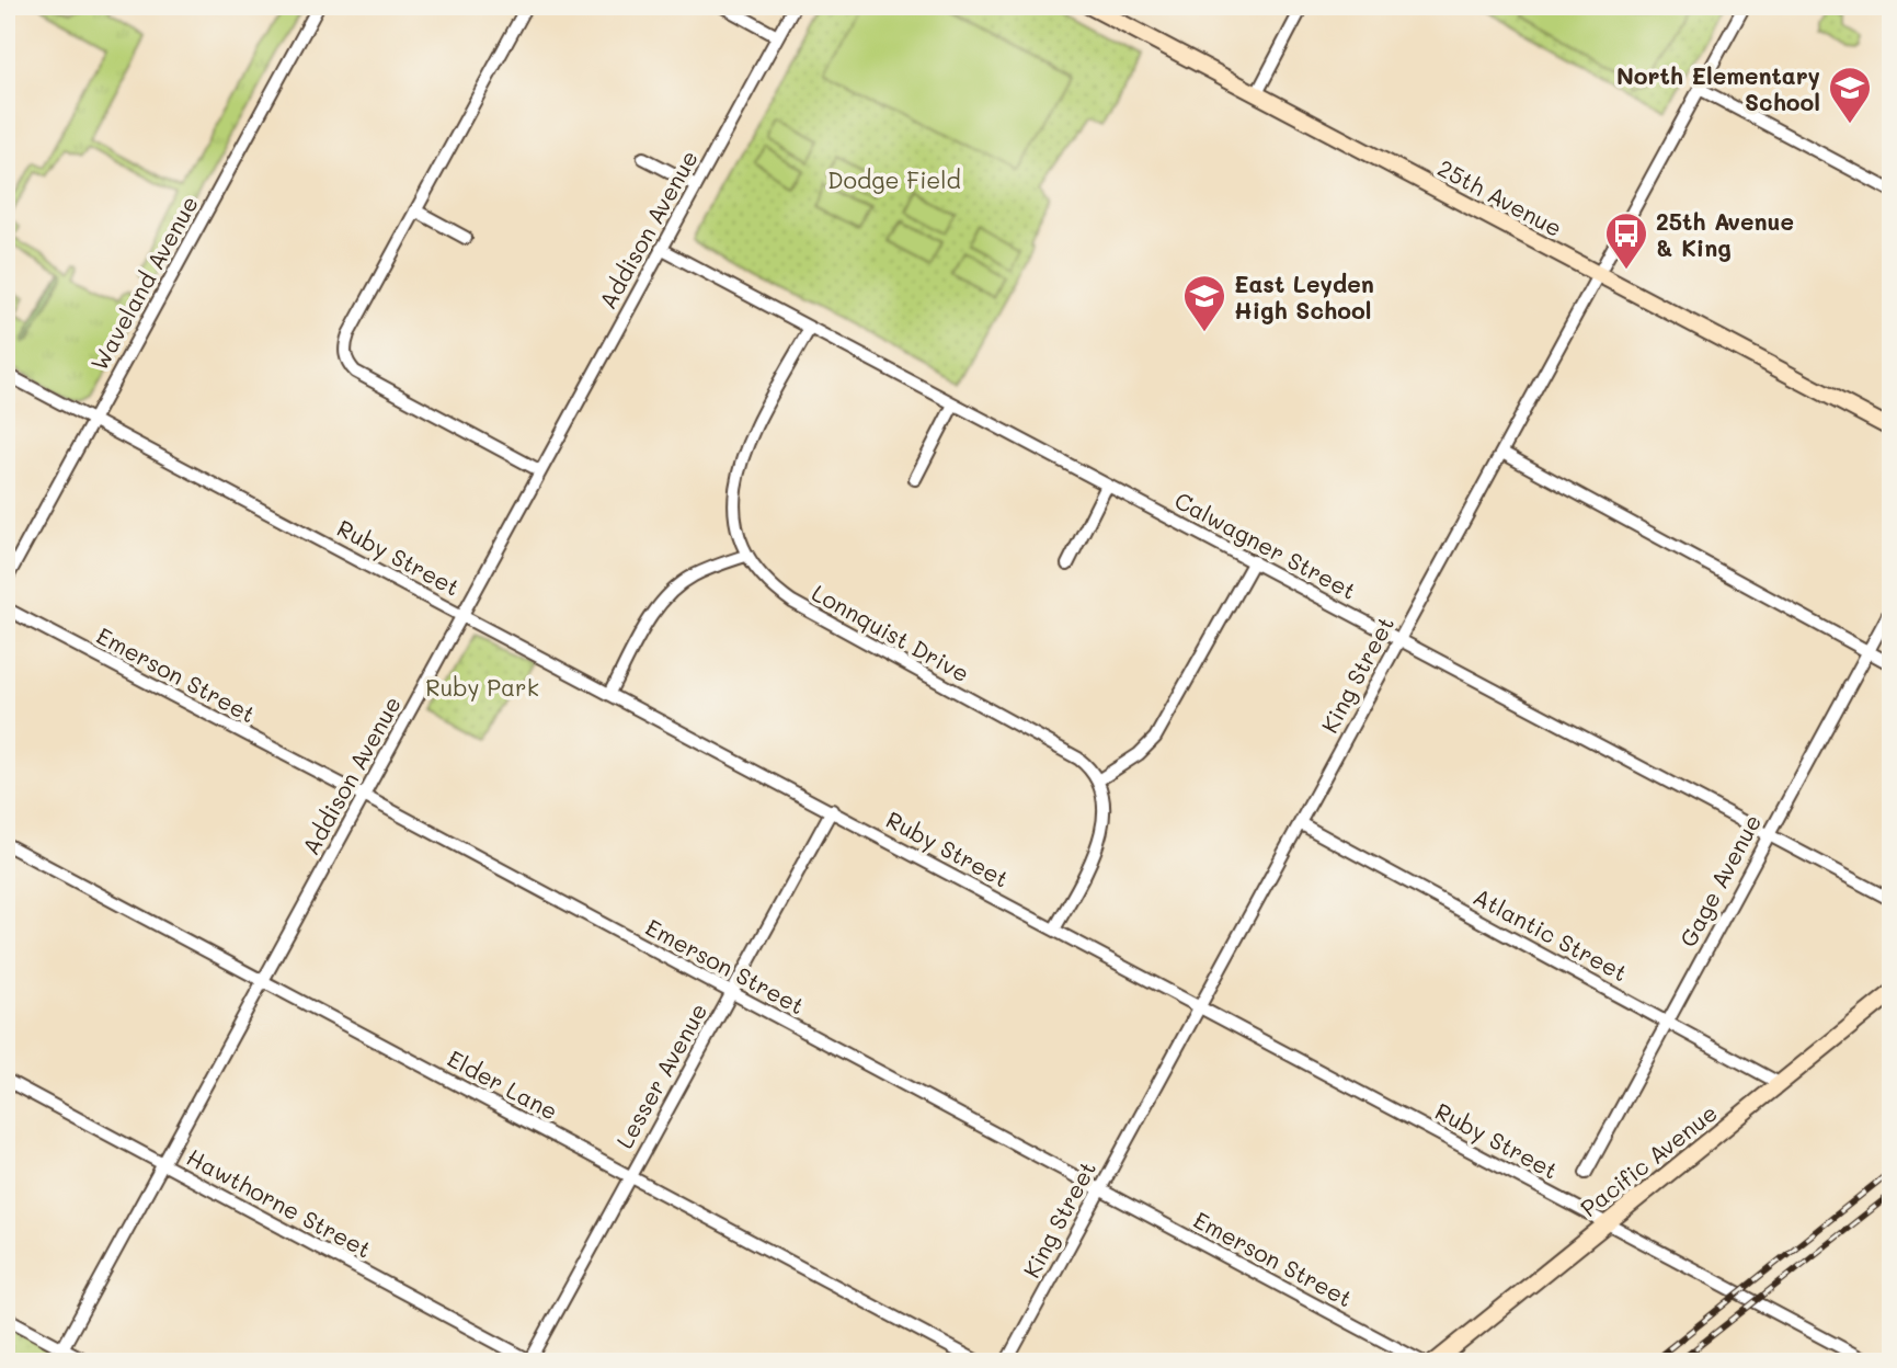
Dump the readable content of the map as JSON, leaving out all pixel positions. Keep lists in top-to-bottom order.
{
  "streets": {
    "street": [
      "25th Avenue",
      "Addison Avenue",
      "Waveland Avenue",
      "Calwagner Street",
      "Ruby Street",
      "Lonnquist Drive",
      "Emerson Street",
      "King Street",
      "Gage Avenue",
      "Atlantic Street",
      "Lesser Avenue",
      "Elder Lane",
      "Pacific Avenue",
      "Hawthorne Street"
    ]
  },
  "crossings": [
    ["25th Avenue", "King Street"],
    ["Addison Avenue", "Calwagner Street"],
    ["Addison Avenue", "Ruby Street"],
    ["Addison Avenue", "Emerson Street"],
    ["Addison Avenue", "Elder Lane"],
    ["Addison Avenue", "Hawthorne Street"],
    ["Waveland Avenue", "Ruby Street"],
    ["Calwagner Street", "Lonnquist Drive"],
    ["Calwagner Street", "King Street"],
    ["Calwagner Street", "Gage Avenue"],
    ["Ruby Street", "King Street"],
    ["Ruby Street", "Lesser Avenue"],
    ["Ruby Street", "Pacific Avenue"],
    ["Emerson Street", "King Street"],
    ["Emerson Street", "Lesser Avenue"],
    ["King Street", "Atlantic Street"],
    ["Gage Avenue", "Atlantic Street"],
    ["Atlantic Street", "Pacific Avenue"],
    ["Lesser Avenue", "Elder Lane"],
    ["Lesser Avenue", "Hawthorne Street"]
  ],
  "parks": ["Dodge Field", "Ruby Park"],
  "places": {
    "school or university": ["North Elementary School", "East Leyden High School"],
    "bus stop": ["25th Avenue & King"]
  }
}
